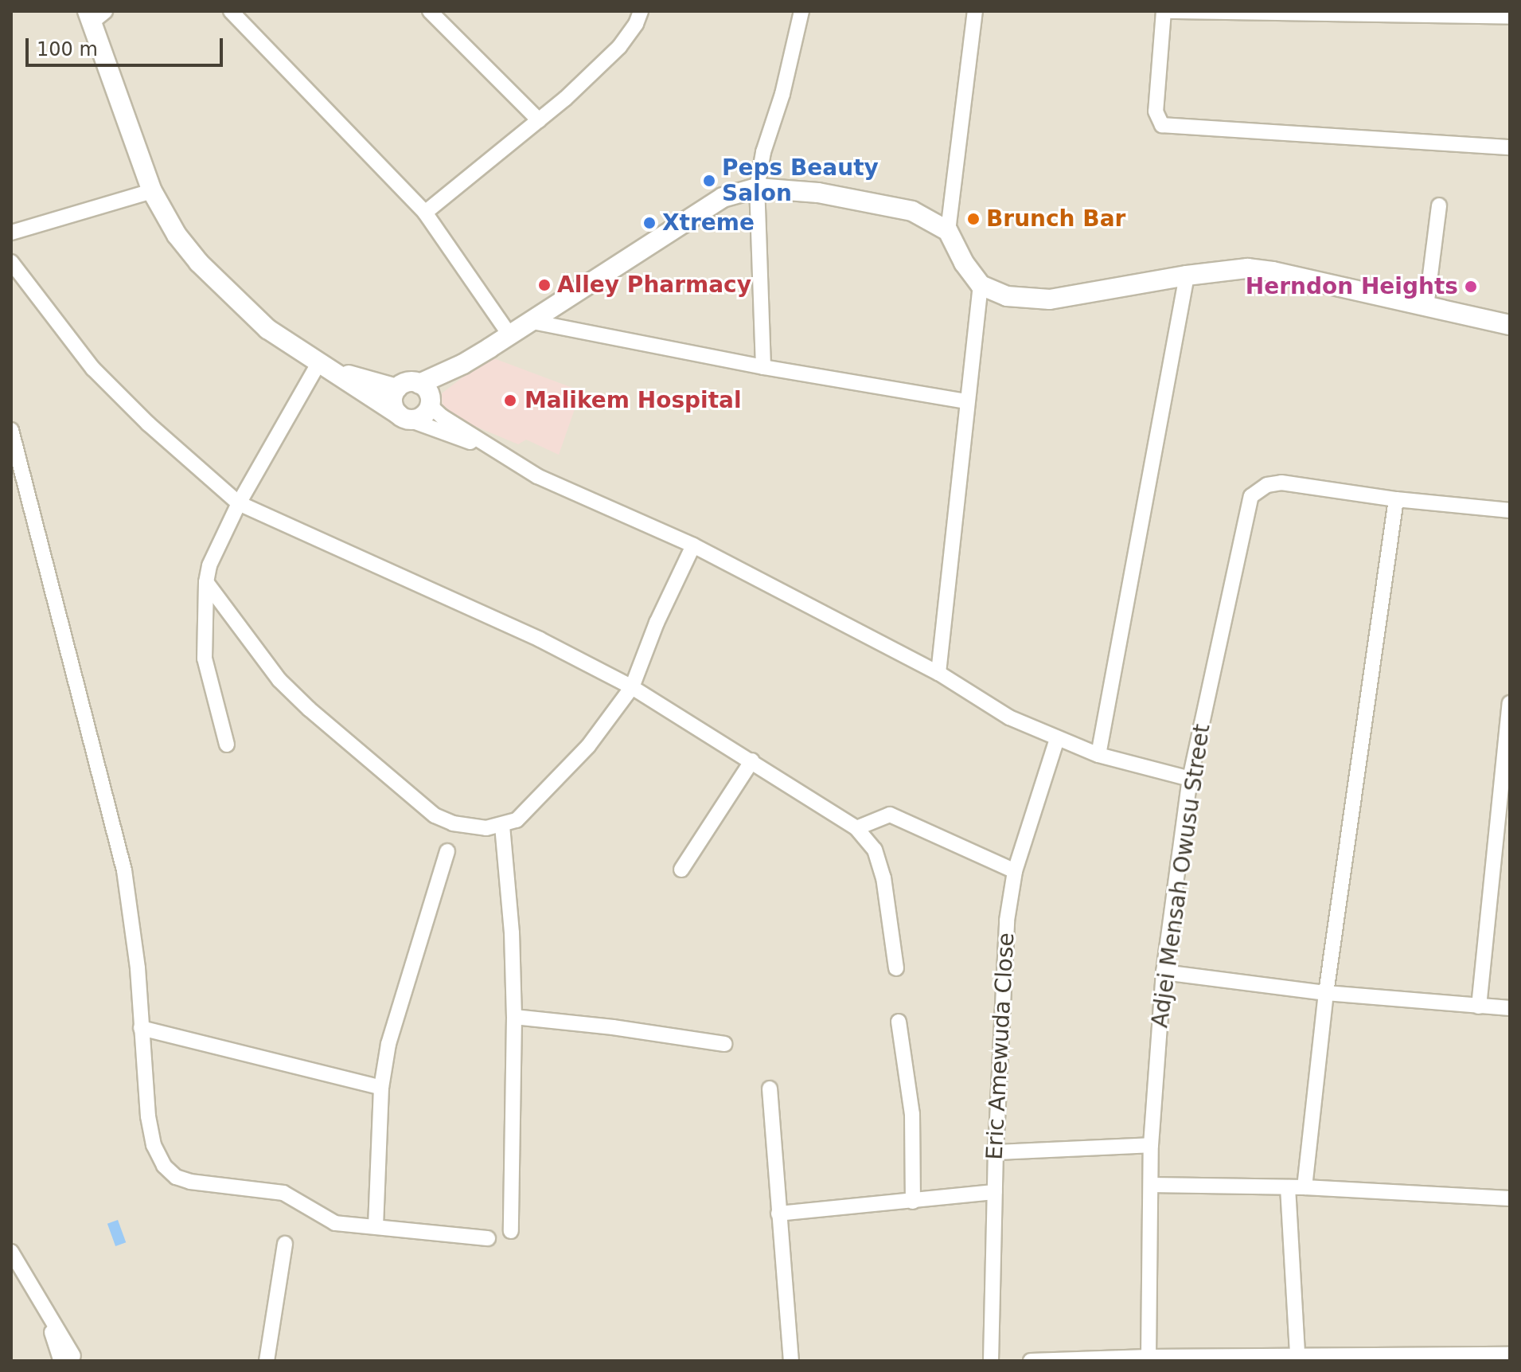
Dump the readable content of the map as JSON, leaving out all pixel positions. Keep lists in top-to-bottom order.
{
  "streets": {
    "street": ["Adjei Mensah Owusu Street", "Eric Amewuda Close"]
  },
  "places": [
    "Peps Beauty Salon",
    "Brunch Bar",
    "Xtreme",
    "Alley Pharmacy",
    "Herndon Heights",
    "Malikem Hospital"
  ],
  "scale_bar": "100 m"
}
